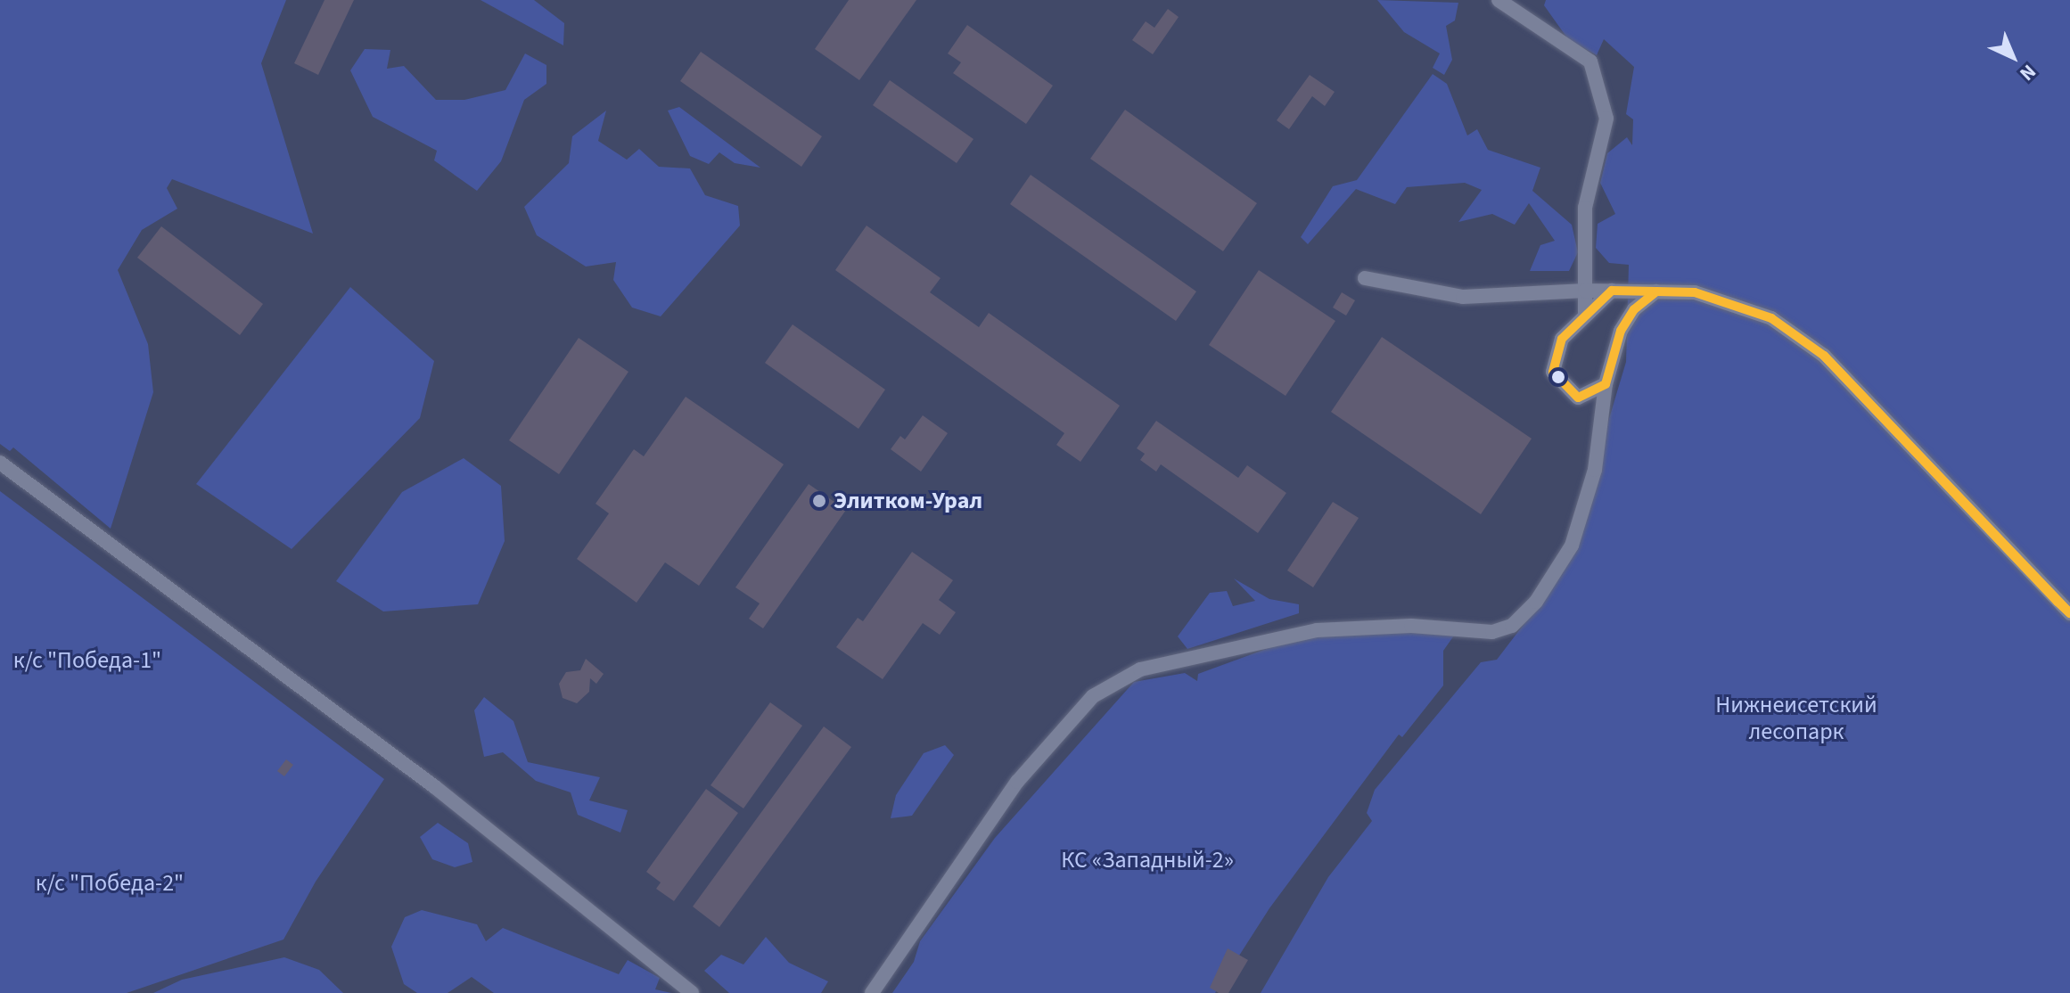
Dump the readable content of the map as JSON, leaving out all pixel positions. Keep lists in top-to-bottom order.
{
  "parks": [
    "к/с \"Победа-1\"",
    "Нижнеисетский лесопарк",
    "КС «Западный-2»",
    "к/с \"Победа-2\""
  ],
  "places": ["Элитком-Урал"],
  "north": "bottom right"
}
